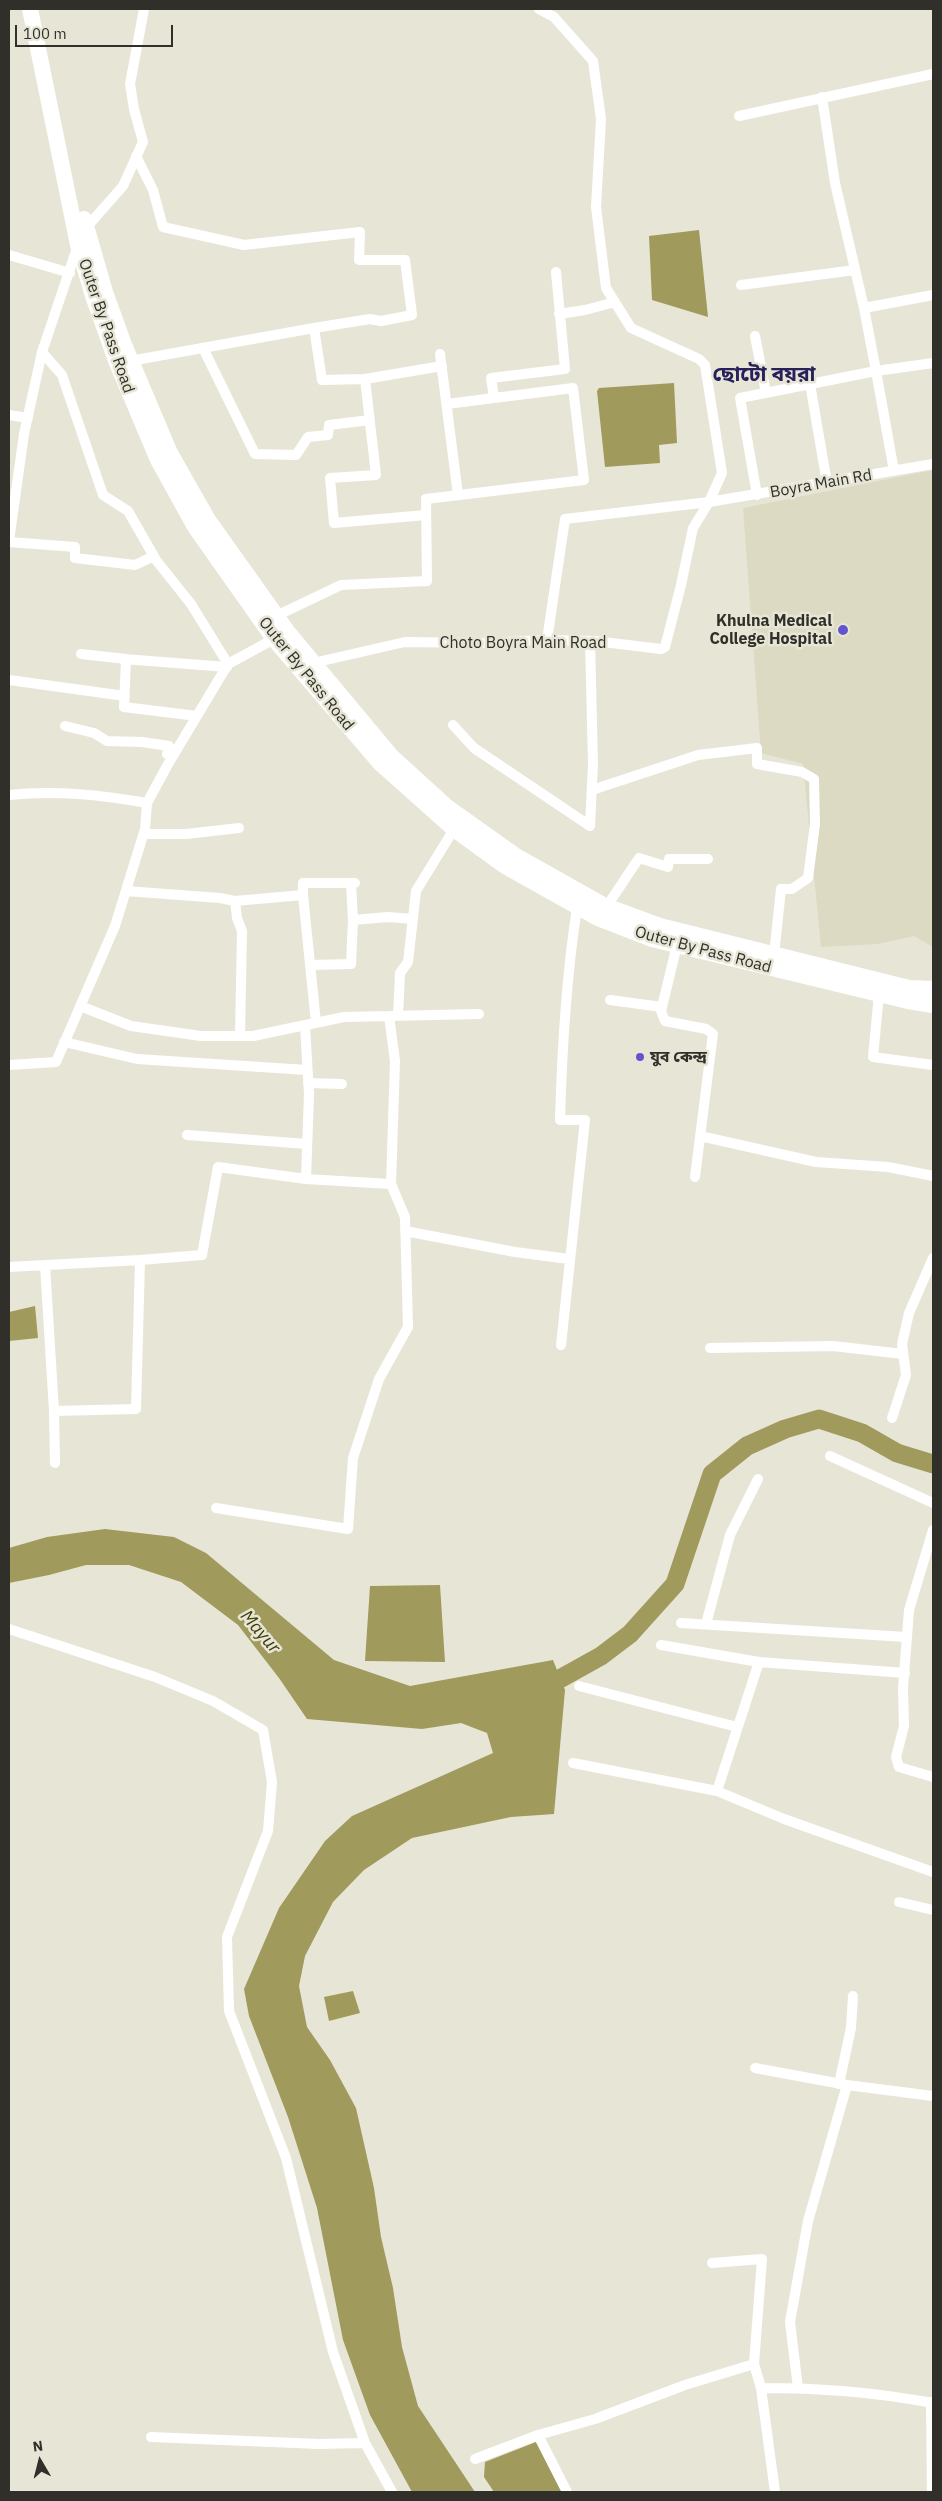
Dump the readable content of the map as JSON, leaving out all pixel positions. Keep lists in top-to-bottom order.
{
  "streets": {
    "main road": ["Outer By Pass Road"],
    "street": ["Boyra Main Rd", "Choto Boyra Main Road"]
  },
  "crossings": [
    ["Outer By Pass Road", "Choto Boyra Main Road"],
    ["Boyra Main Rd", "Choto Boyra Main Road"]
  ],
  "districts": ["ছোটো বয়রা"],
  "water": ["Mayur"],
  "places": ["Khulna Medical College Hospital", "যুব কেন্দ্র"],
  "scale_bar": "100 m",
  "north": "top"
}
